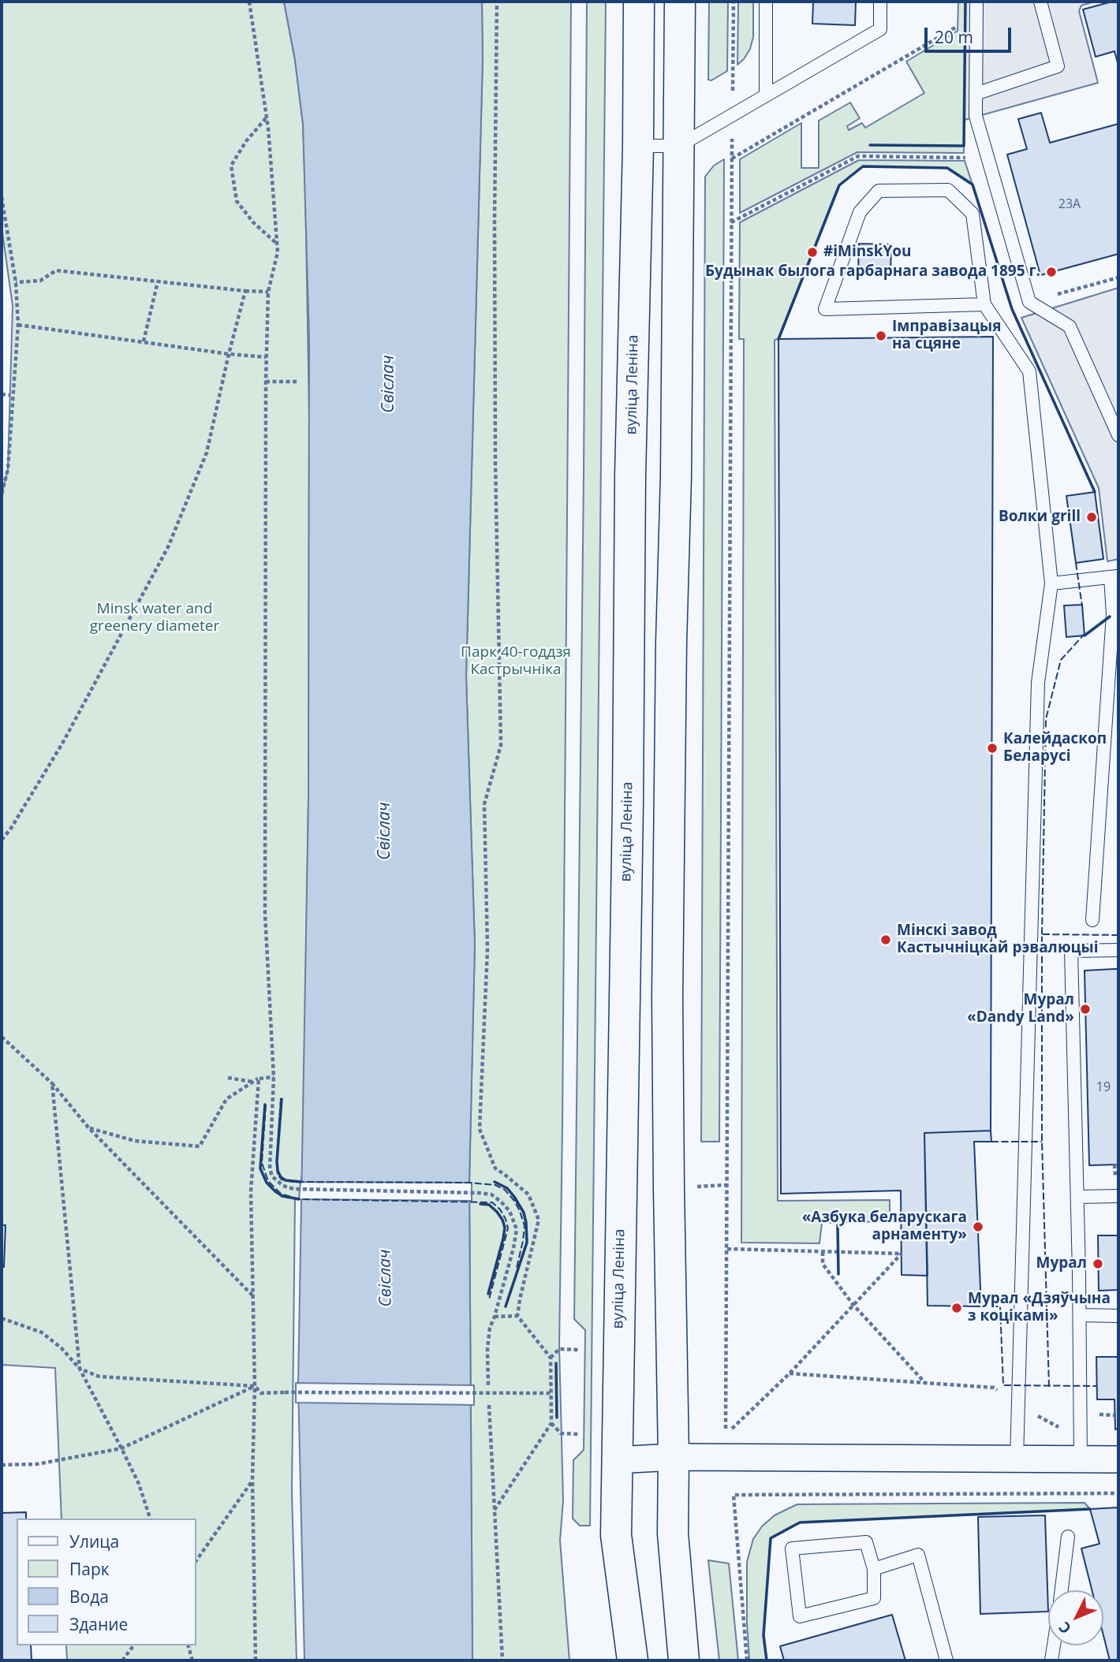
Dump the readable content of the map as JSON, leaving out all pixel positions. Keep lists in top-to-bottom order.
{
  "streets": {
    "main road": ["вуліца Леніна"]
  },
  "water": ["Свіслач"],
  "parks": ["Minsk water and greenery diameter", "Парк 40-годдзя Кастрычніка"],
  "places": [
    "#iMinskYou",
    "Будынак былога гарбарнага завода 1895 г.",
    "Імправізацыя на сцяне",
    "Волки grill",
    "Калейдаскоп Беларусі",
    "Мінскі завод Кастычніцкай рэвалюцыі",
    "Мурал «Dandy Land»",
    "«Азбука беларускага арнаменту»",
    "Мурал",
    "Мурал «Дзяўчына з коцікамі»"
  ],
  "house_numbers": ["23А", "19"],
  "legend": [
    "Улица",
    "Парк",
    "Вода",
    "Здание"
  ],
  "scale_bar": "20 m",
  "north": "bottom left"
}
